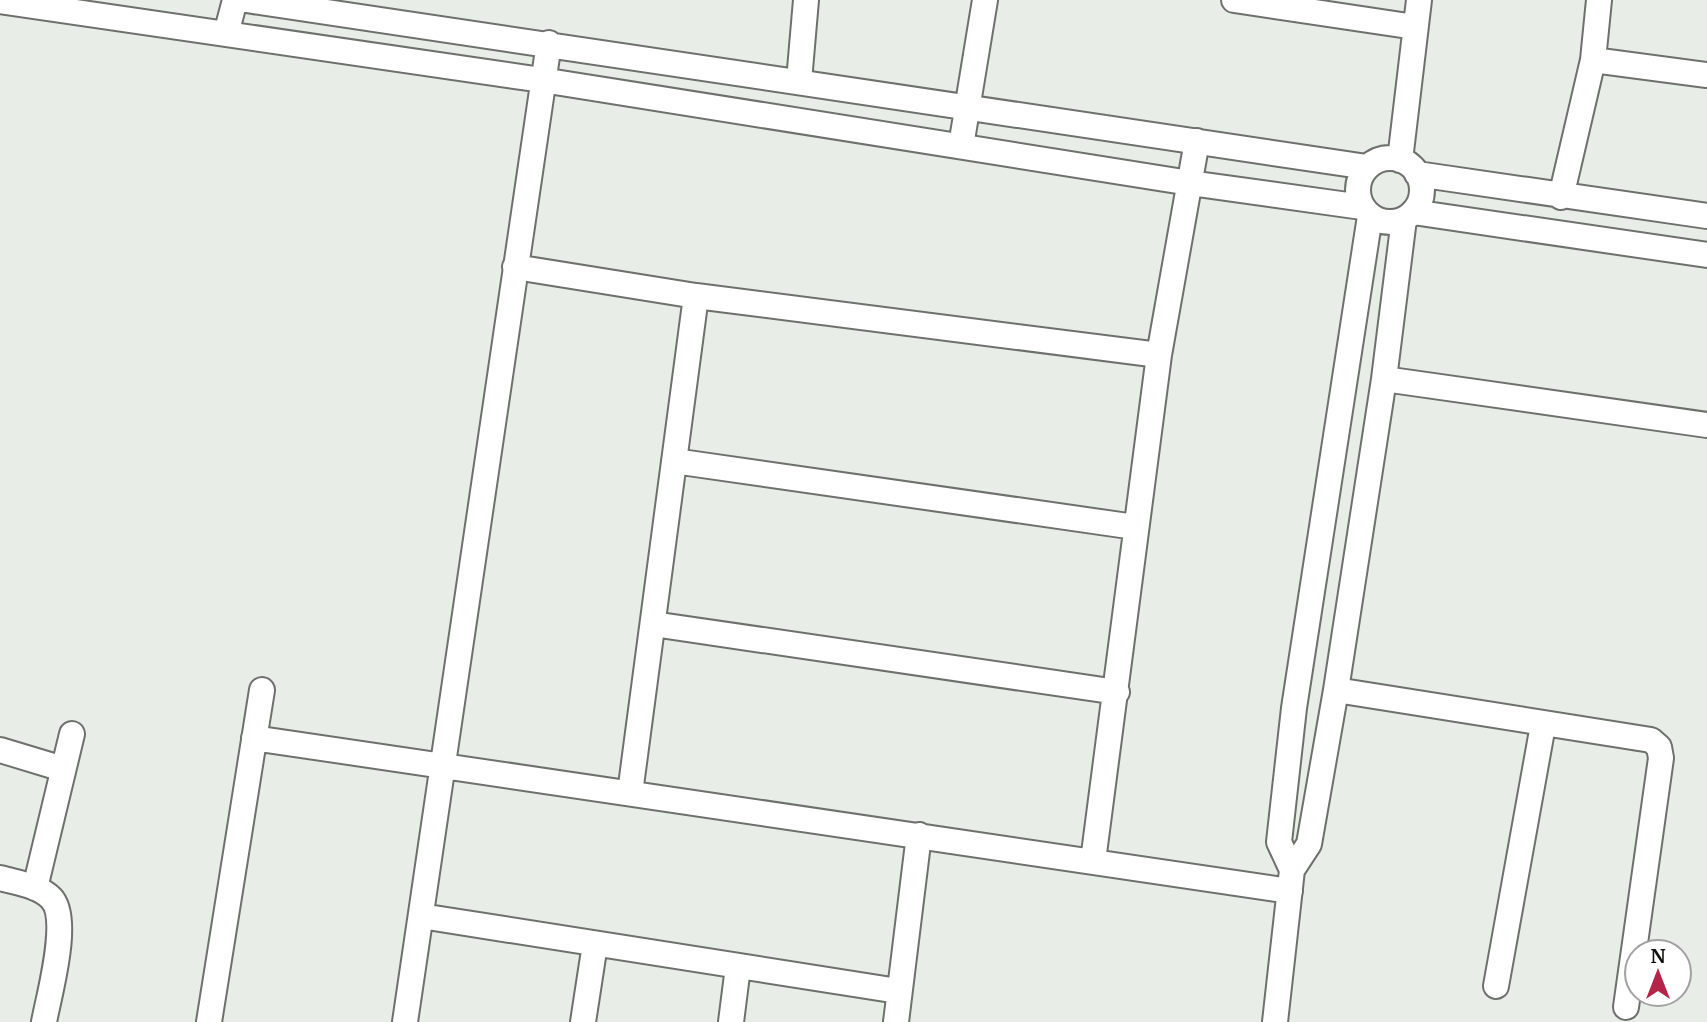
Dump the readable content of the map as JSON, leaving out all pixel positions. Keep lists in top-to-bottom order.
{
  "north": "top"
}
